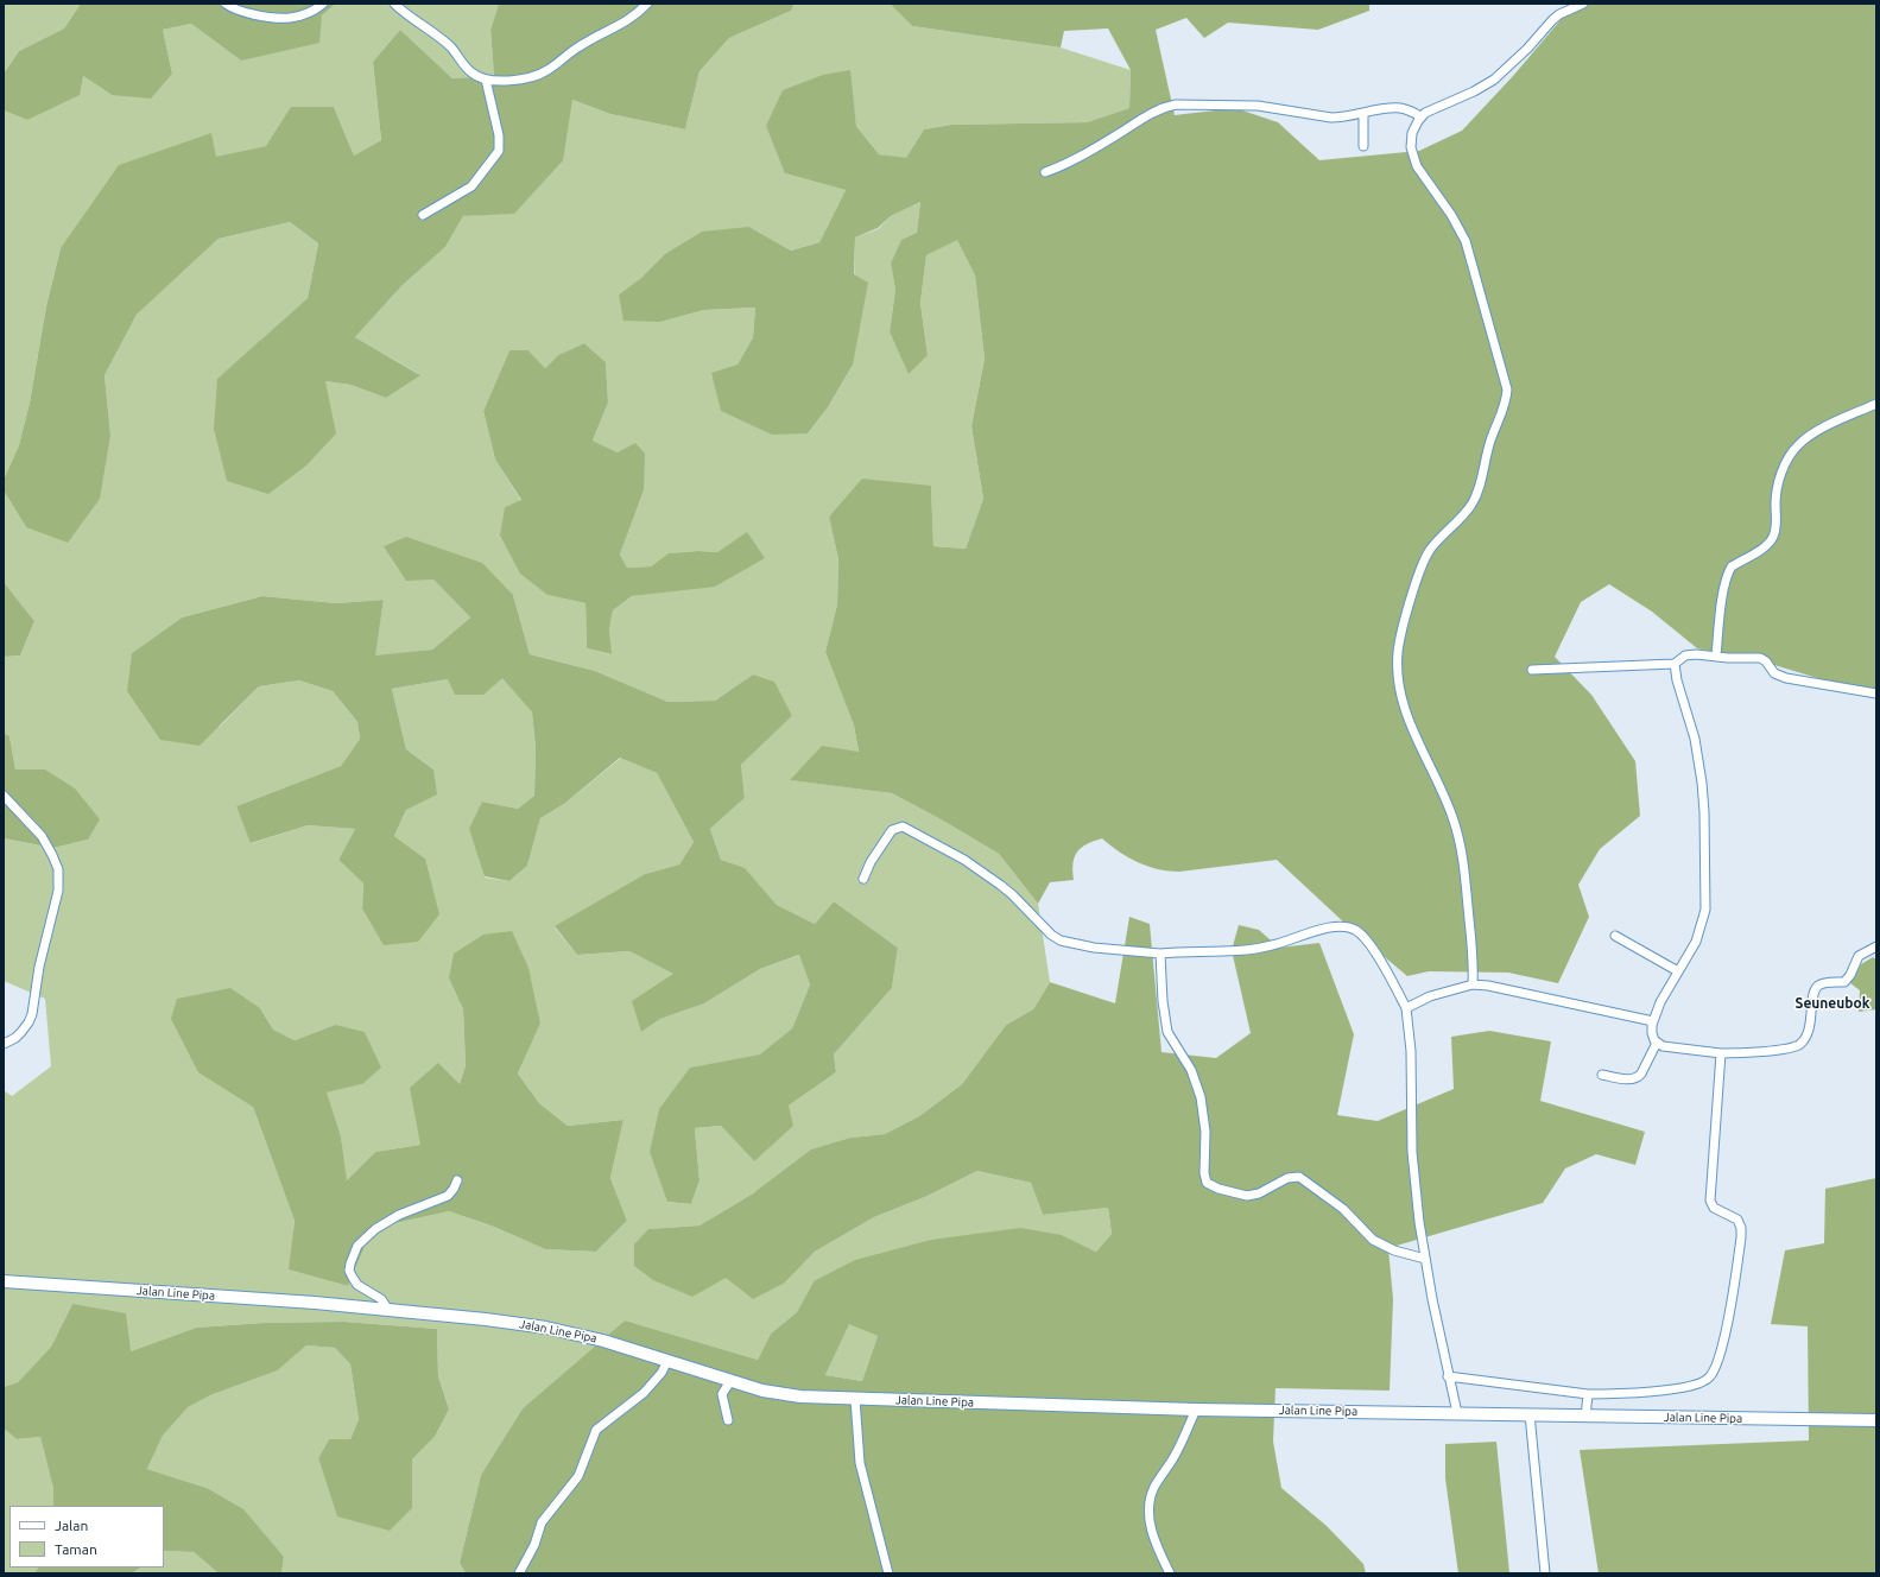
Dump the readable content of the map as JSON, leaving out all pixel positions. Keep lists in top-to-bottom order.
{
  "streets": {
    "main road": ["Jalan Line Pipa"]
  },
  "districts": ["Seuneubok"],
  "legend": ["Jalan", "Taman"]
}
